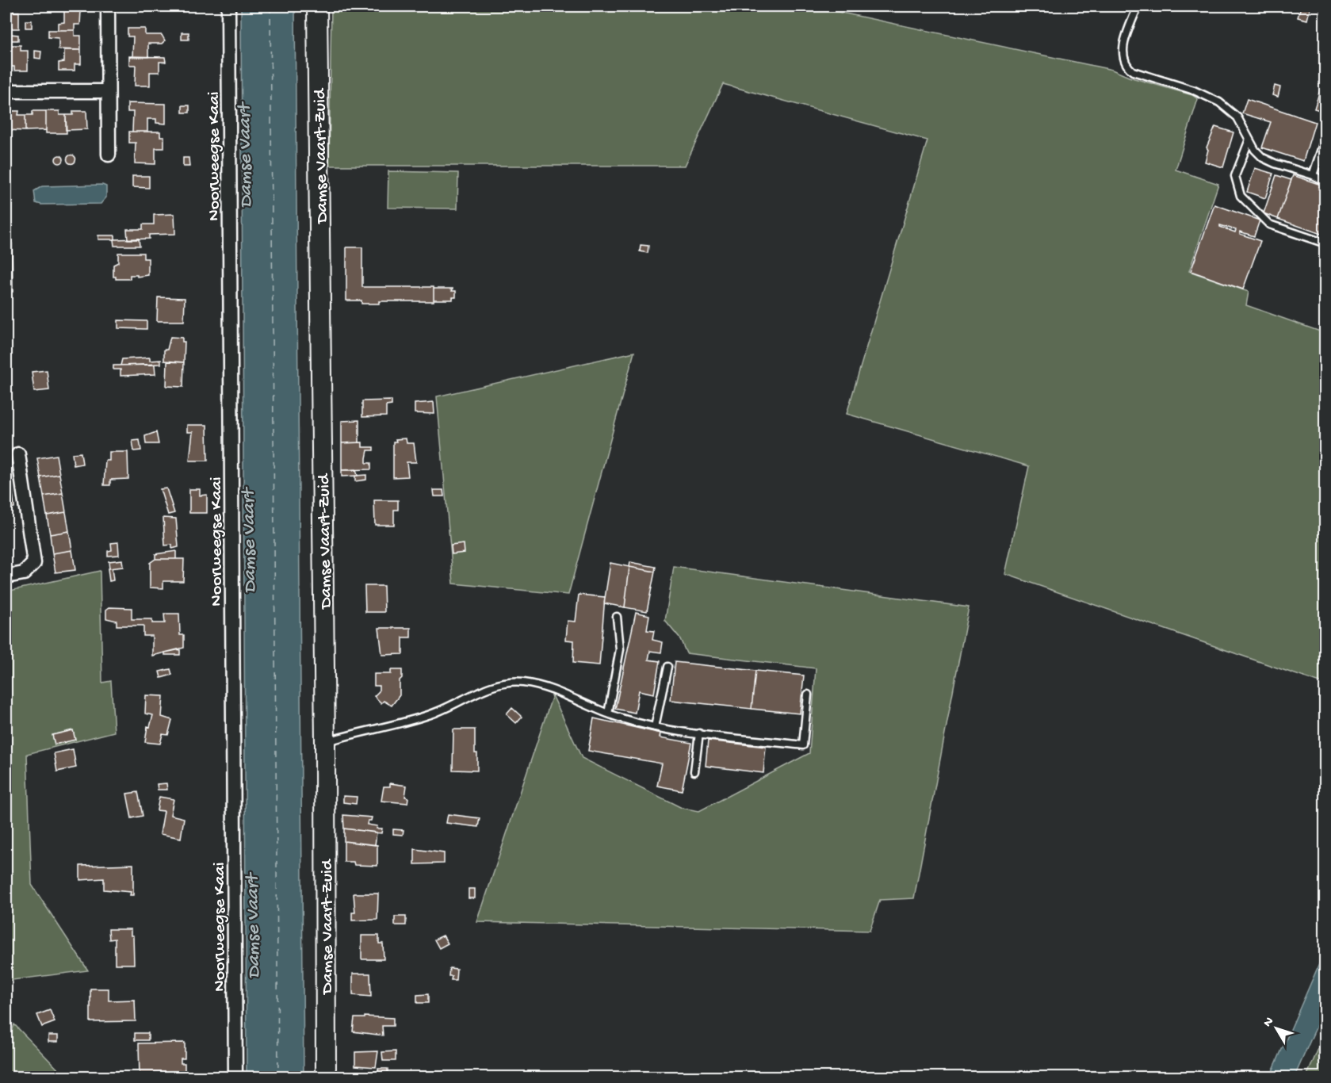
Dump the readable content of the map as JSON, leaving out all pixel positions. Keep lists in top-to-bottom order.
{
  "streets": {
    "street": ["Noorweegse Kaai", "Damse Vaart-Zuid"]
  },
  "water": ["Damse Vaart"],
  "north": "top left"
}
